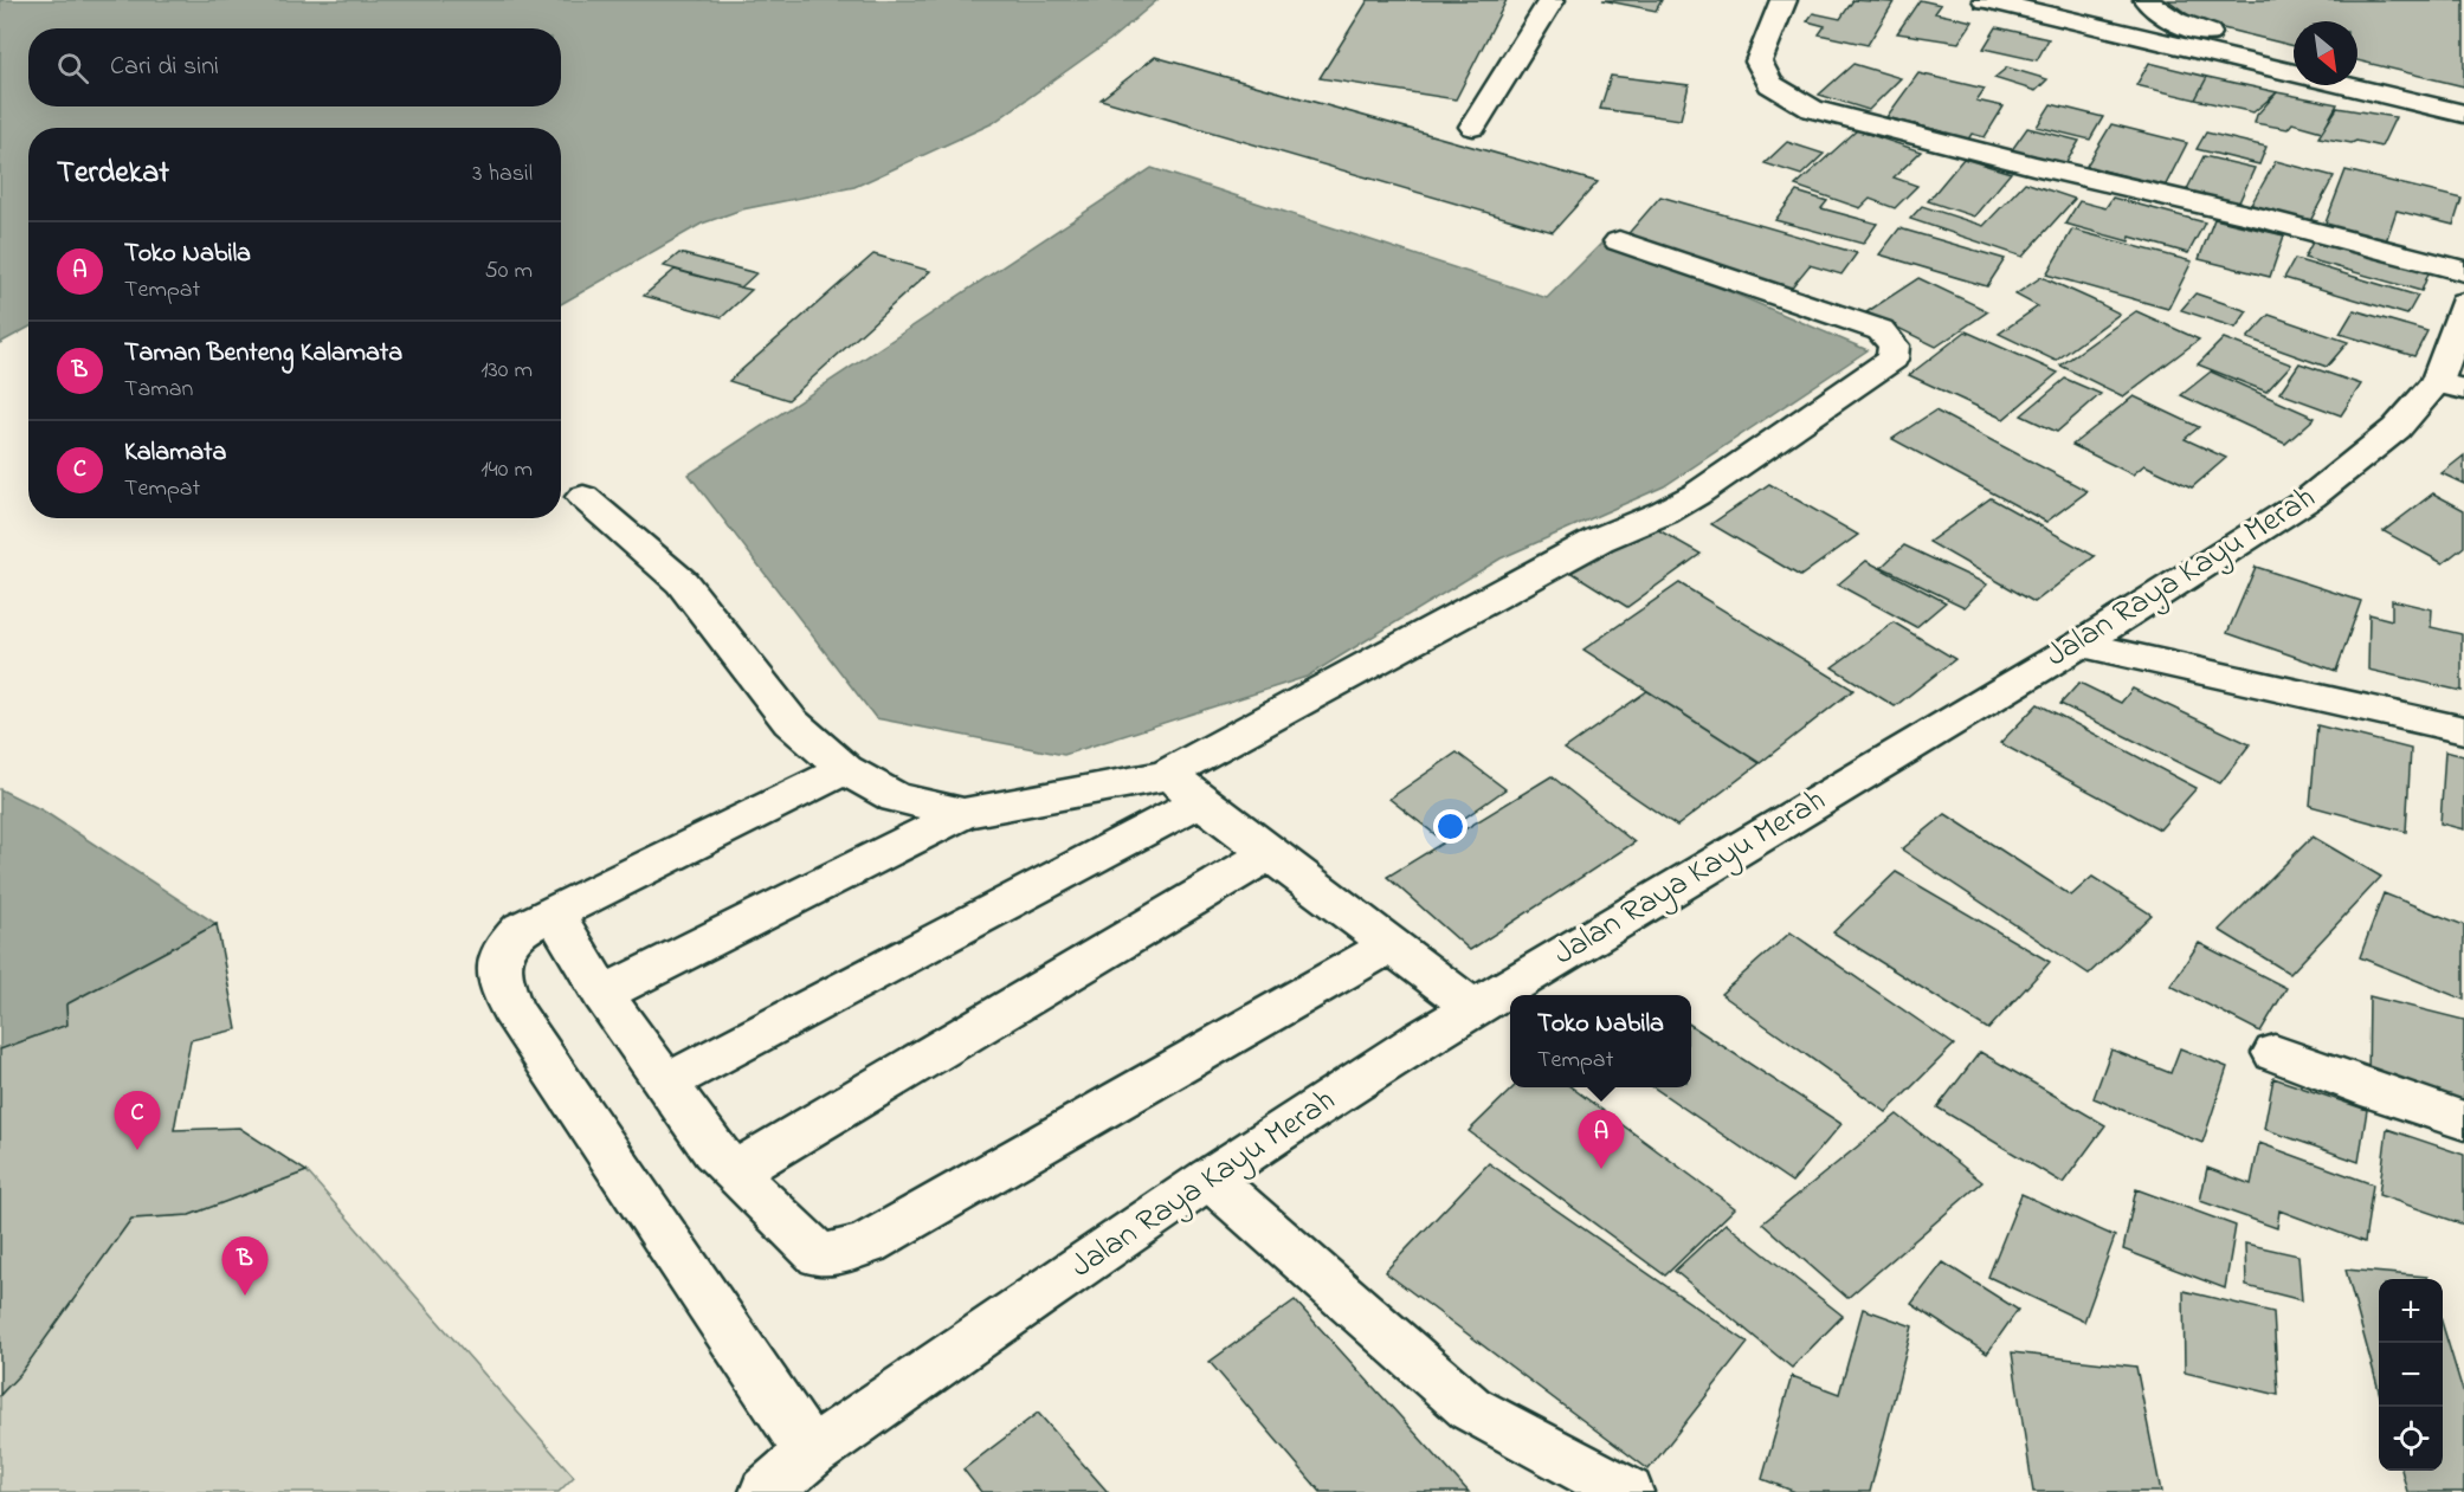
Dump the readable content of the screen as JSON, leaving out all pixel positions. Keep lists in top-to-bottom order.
{
  "streets": {
    "main road": ["Jalan Raya Kayu Merah"]
  },
  "north": "bottom right",
  "page": {
    "search": "Cari di sini",
    "heading": ["Terdekat", "3 hasil"],
    "list": [
      {
        "mark": "A",
        "name": "Toko Nabila",
        "note": "Tempat",
        "value": "50 m"
      },
      {
        "mark": "B",
        "name": "Taman Benteng Kalamata",
        "note": "Taman",
        "value": "130 m"
      },
      {
        "mark": "C",
        "name": "Kalamata",
        "note": "Tempat",
        "value": "140 m"
      }
    ],
    "popup": ["Toko Nabila", "Tempat"],
    "pins": ["C", "A", "B"],
    "map_buttons": ["+", "−"]
  }
}
